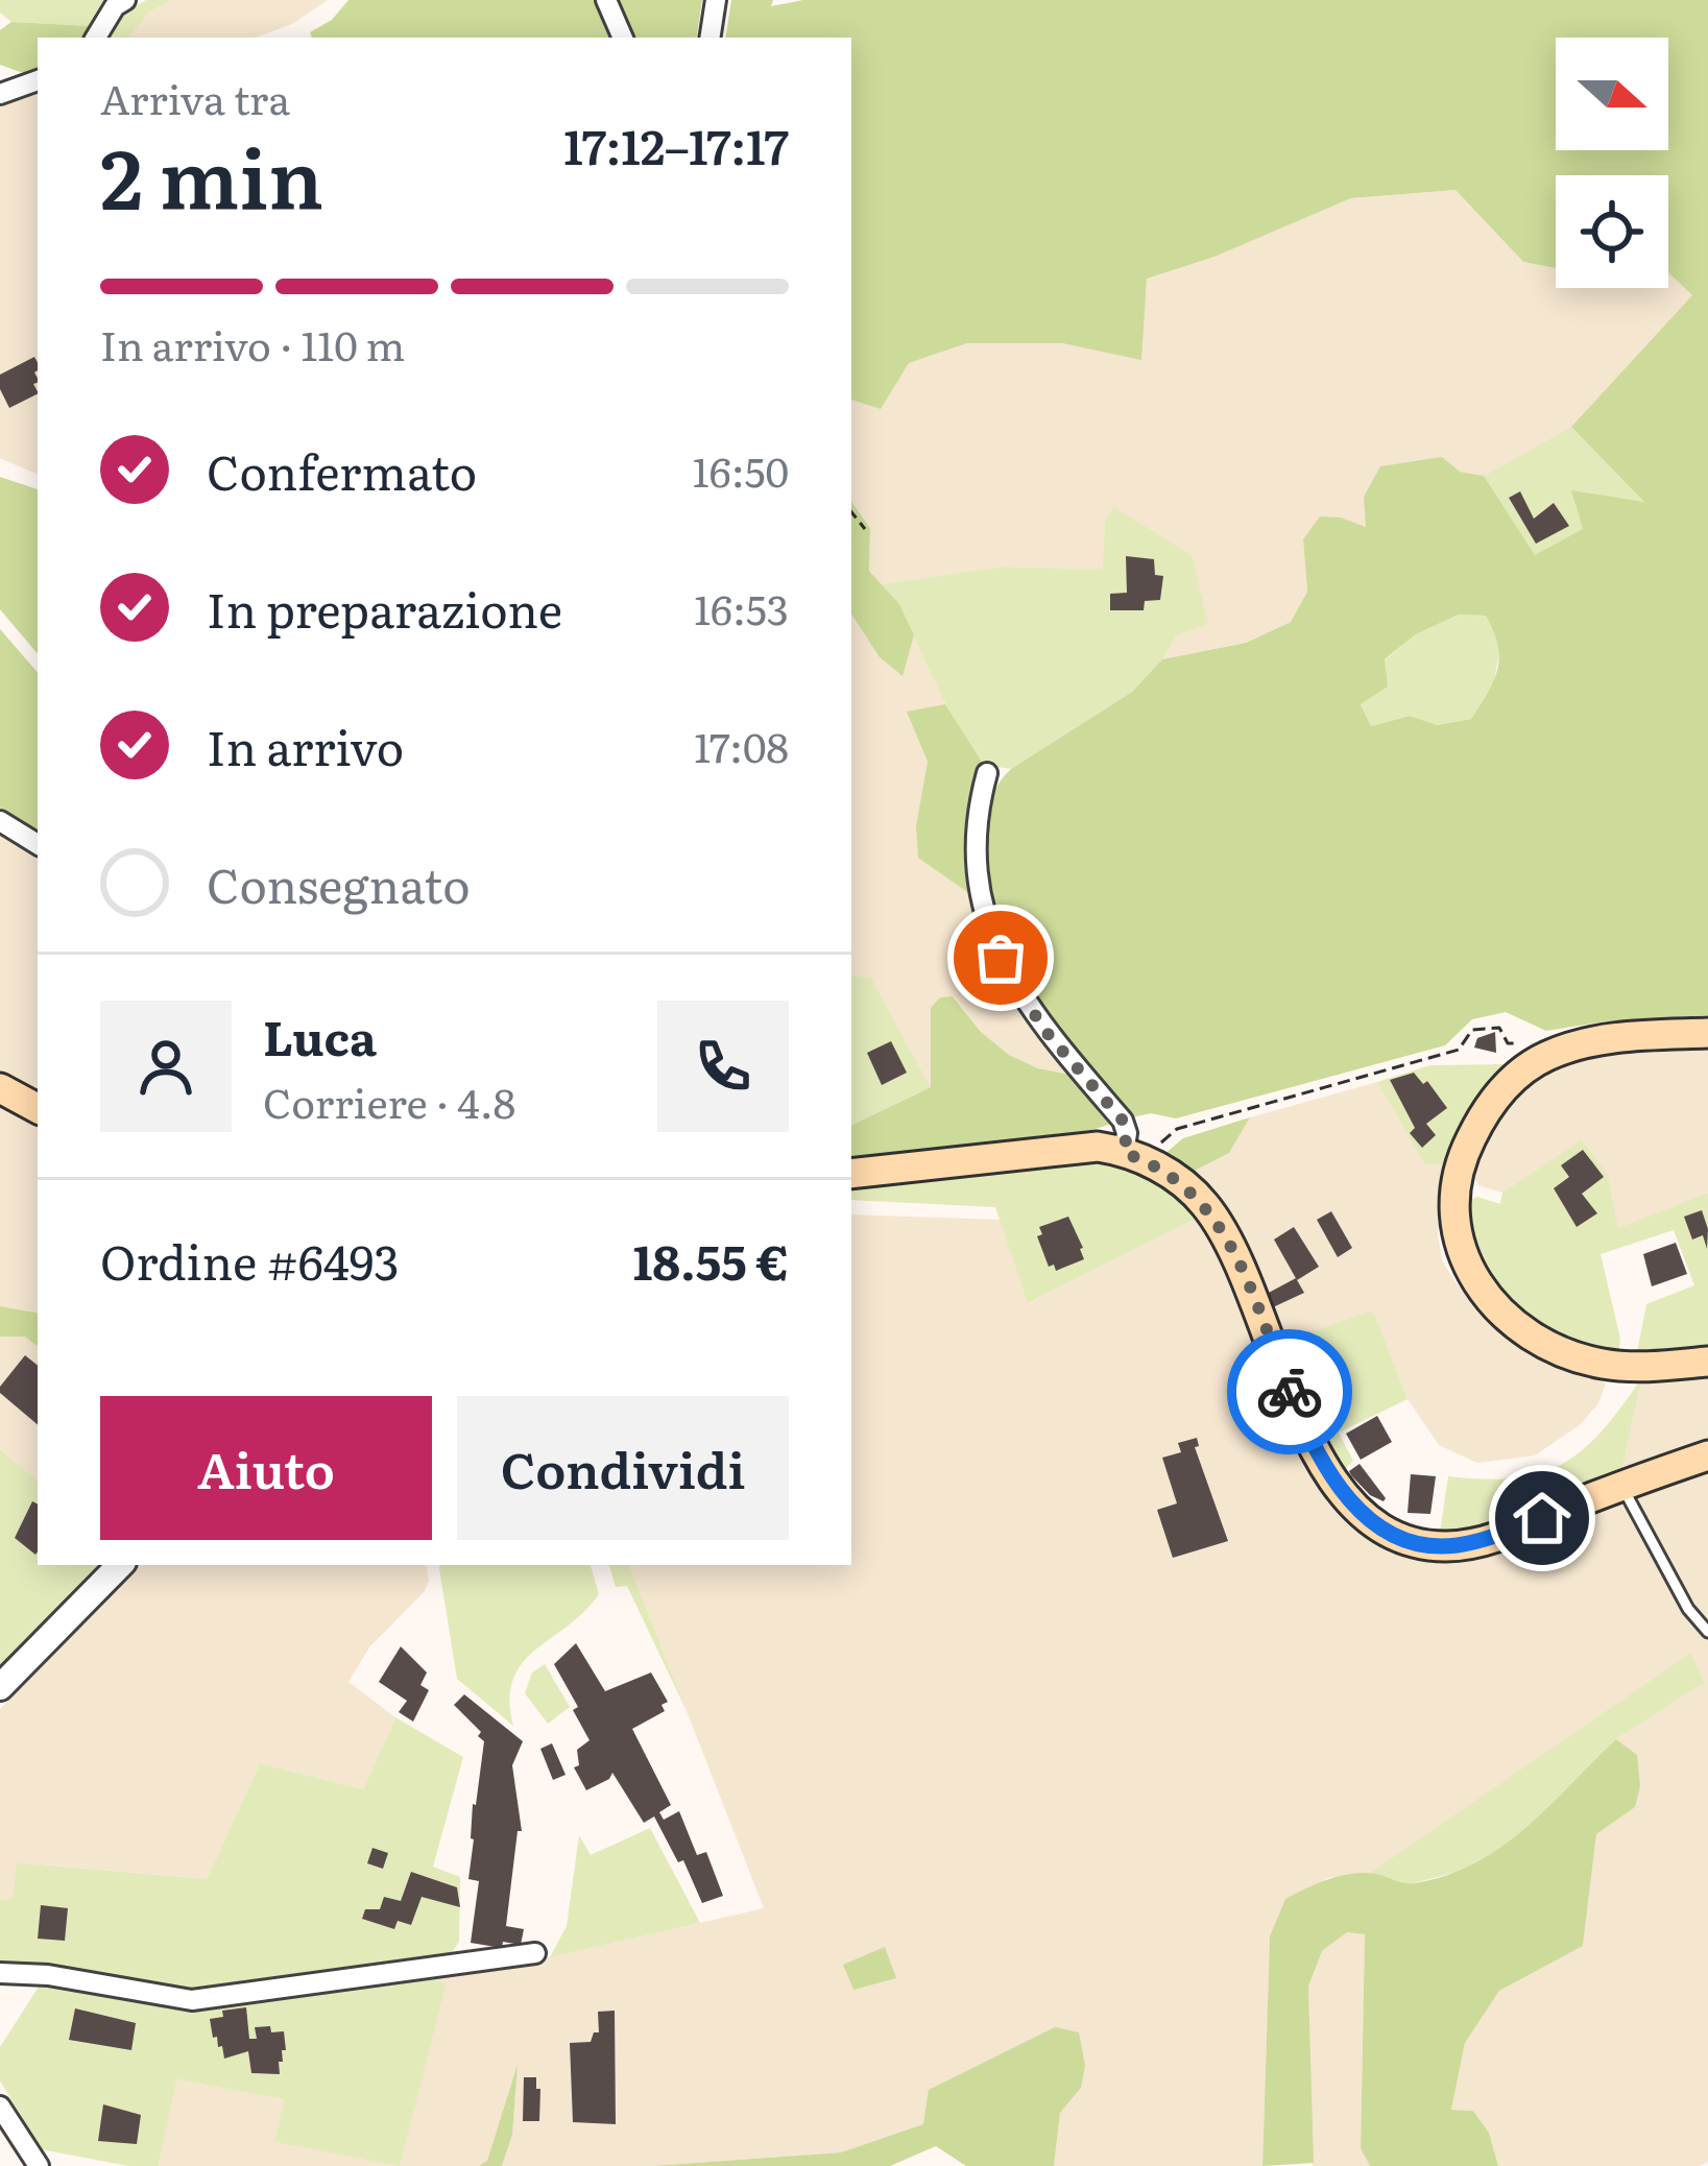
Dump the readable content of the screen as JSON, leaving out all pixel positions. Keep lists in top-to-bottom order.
{
  "north": "right",
  "page": {
    "heading": ["2 min", "Arriva tra", "17:12–17:17"],
    "panel": [
      "Luca",
      "Corriere · 4.8",
      "Ordine #6493",
      "18.55 €"
    ],
    "bar": "In arrivo · 110 m",
    "list": [
      ["Confermato", "16:50"],
      ["In preparazione", "16:53"],
      ["In arrivo", "17:08"],
      "Consegnato"
    ],
    "buttons": ["Aiuto", "Condividi"]
  }
}
